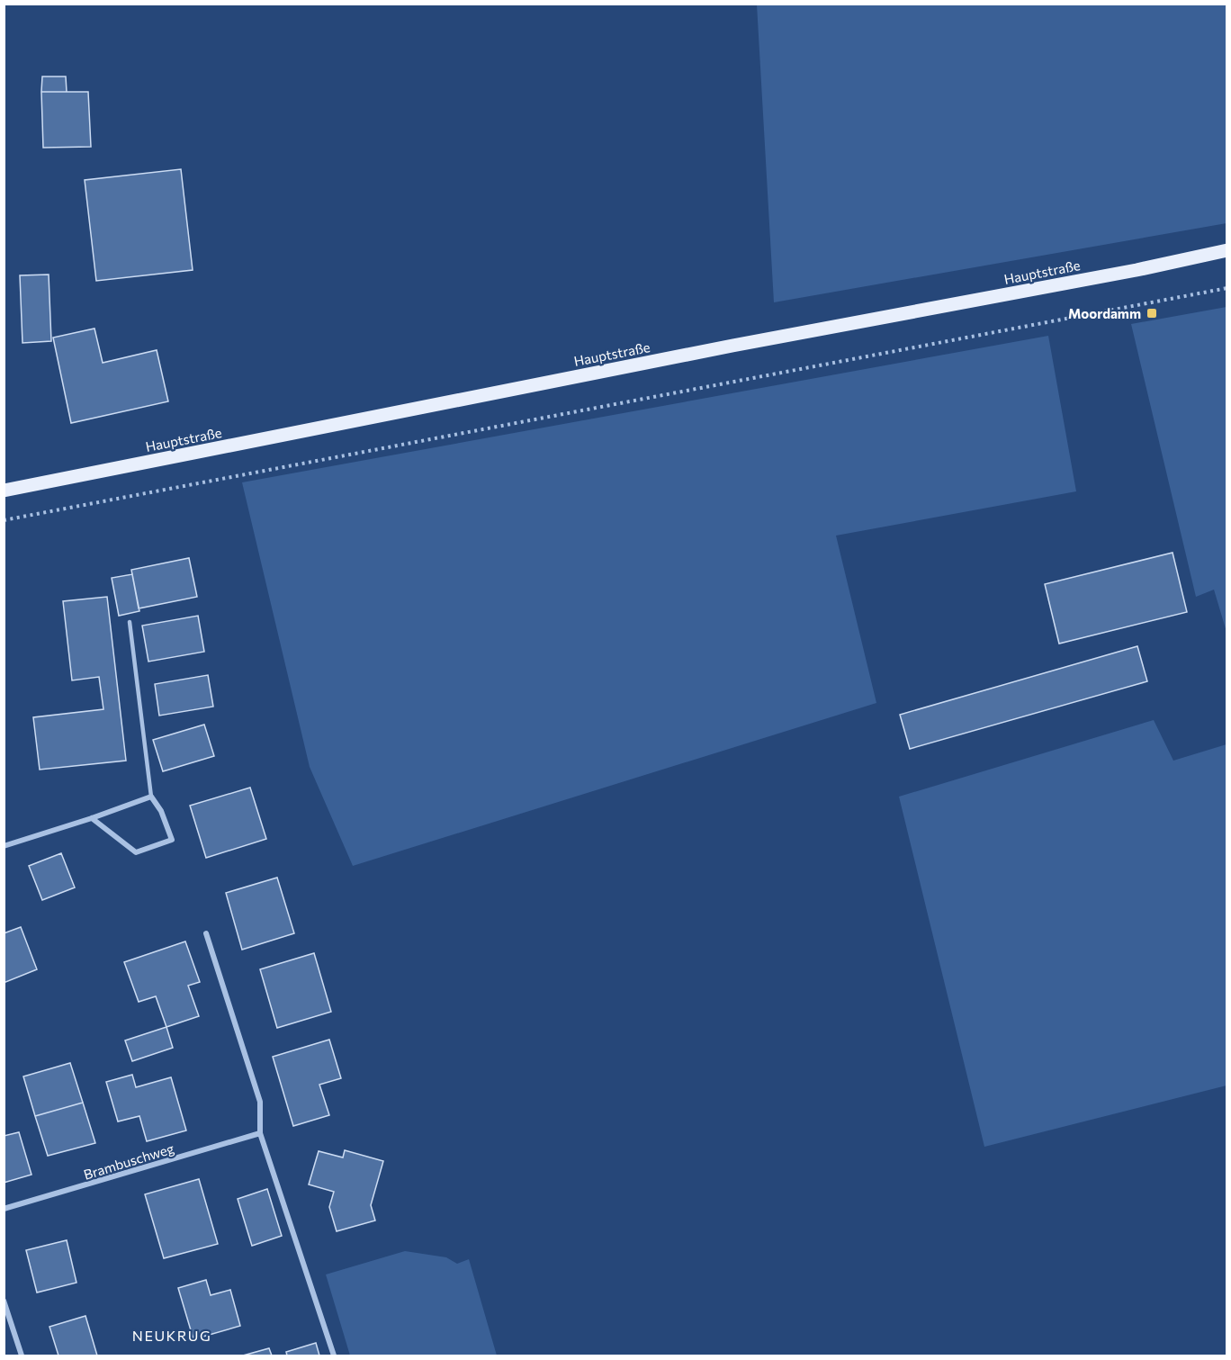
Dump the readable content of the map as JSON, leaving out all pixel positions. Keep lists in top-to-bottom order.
{
  "streets": {
    "main road": ["Hauptstraße"],
    "street": ["Brambuschweg"]
  },
  "districts": ["NEUKRUG"],
  "places": {
    "transit": ["Moordamm"]
  }
}
